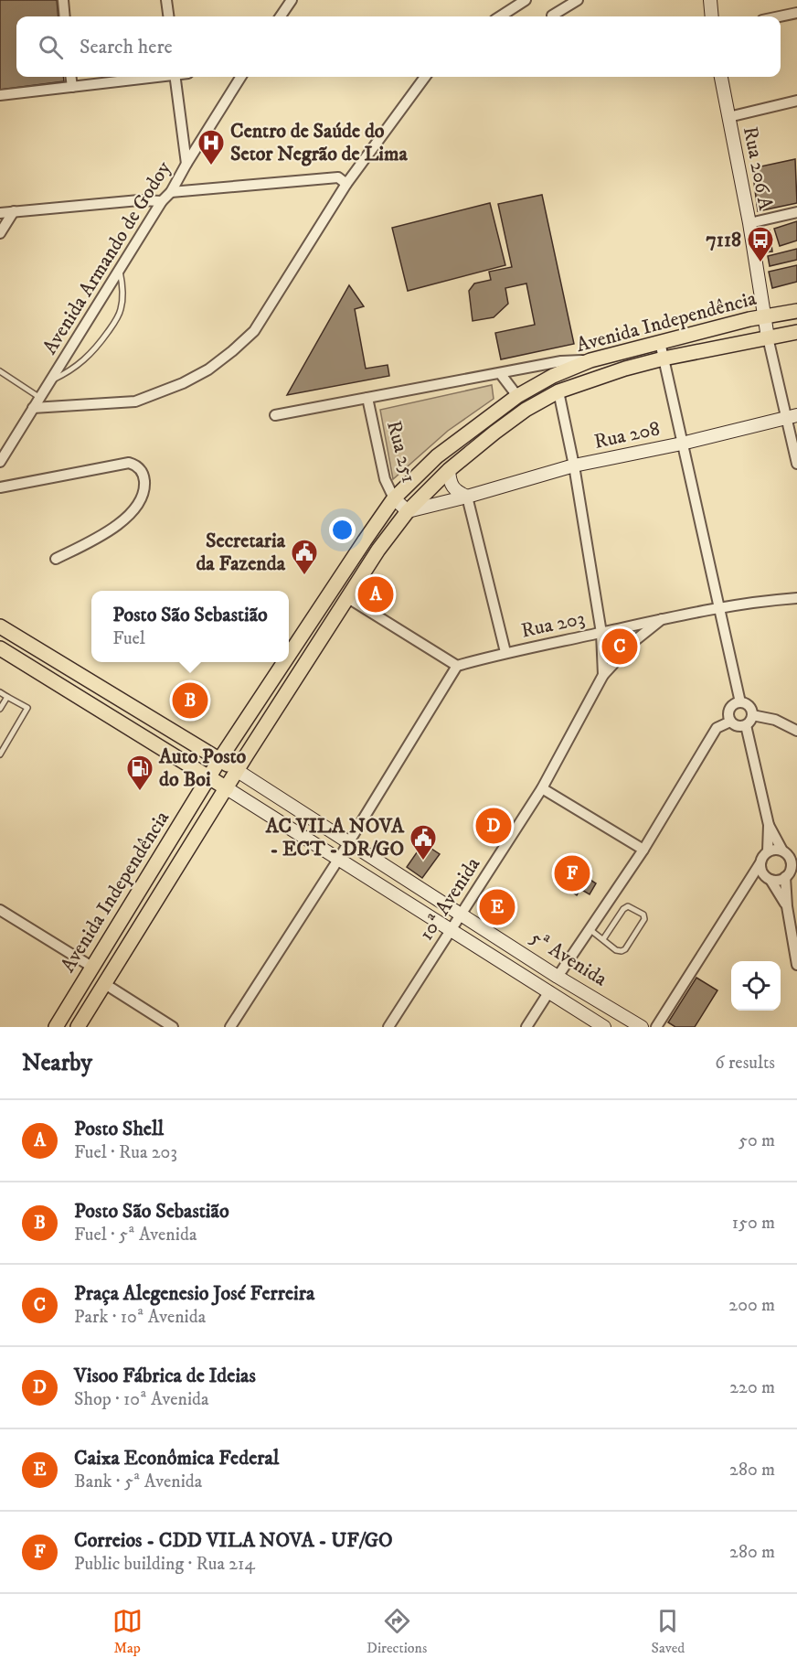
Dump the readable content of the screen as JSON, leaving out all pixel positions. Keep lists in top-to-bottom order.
{
  "streets": {
    "main road": [
      "Rua 206 A",
      "Avenida Independência",
      "Rua 208",
      "Rua 251",
      "5ª Avenida"
    ],
    "street": ["Avenida Armando de Godoy", "Rua 203", "10ª Avenida"]
  },
  "crossings": [
    ["Rua 206 A", "Avenida Independência"],
    ["Avenida Independência", "Rua 208"],
    ["Avenida Independência", "Rua 251"],
    ["Avenida Independência", "5ª Avenida"],
    ["Rua 208", "Rua 251"],
    ["Rua 203", "10ª Avenida"],
    ["10ª Avenida", "5ª Avenida"]
  ],
  "places": {
    "hospital": ["Centro de Saúde do Setor Negrão de Lima"],
    "bus stop": ["7118"],
    "public building": ["Secretaria da Fazenda", "AC VILA NOVA - ECT - DR/GO"],
    "fuel station": ["Auto Posto do Boi"]
  },
  "page": {
    "search": "Search here",
    "pins": [
      "A",
      "C",
      "B",
      "D",
      "F",
      "E"
    ],
    "popup": ["Posto São Sebastião", "Fuel"],
    "heading": ["Nearby", "6 results"],
    "list": [
      {
        "mark": "A",
        "name": "Posto Shell",
        "note": "Fuel · Rua 203",
        "value": "50 m"
      },
      {
        "mark": "B",
        "name": "Posto São Sebastião",
        "note": "Fuel · 5ª Avenida",
        "value": "150 m"
      },
      {
        "mark": "C",
        "name": "Praça Alegenesio José Ferreira",
        "note": "Park · 10ª Avenida",
        "value": "200 m"
      },
      {
        "mark": "D",
        "name": "Visoo Fábrica de Ideias",
        "note": "Shop · 10ª Avenida",
        "value": "220 m"
      },
      {
        "mark": "E",
        "name": "Caixa Econômica Federal",
        "note": "Bank · 5ª Avenida",
        "value": "280 m"
      },
      {
        "mark": "F",
        "name": "Correios - CDD VILA NOVA - UF/GO",
        "note": "Public building · Rua 214",
        "value": "280 m"
      }
    ],
    "nav": ["Map", "Directions", "Saved"]
  }
}
